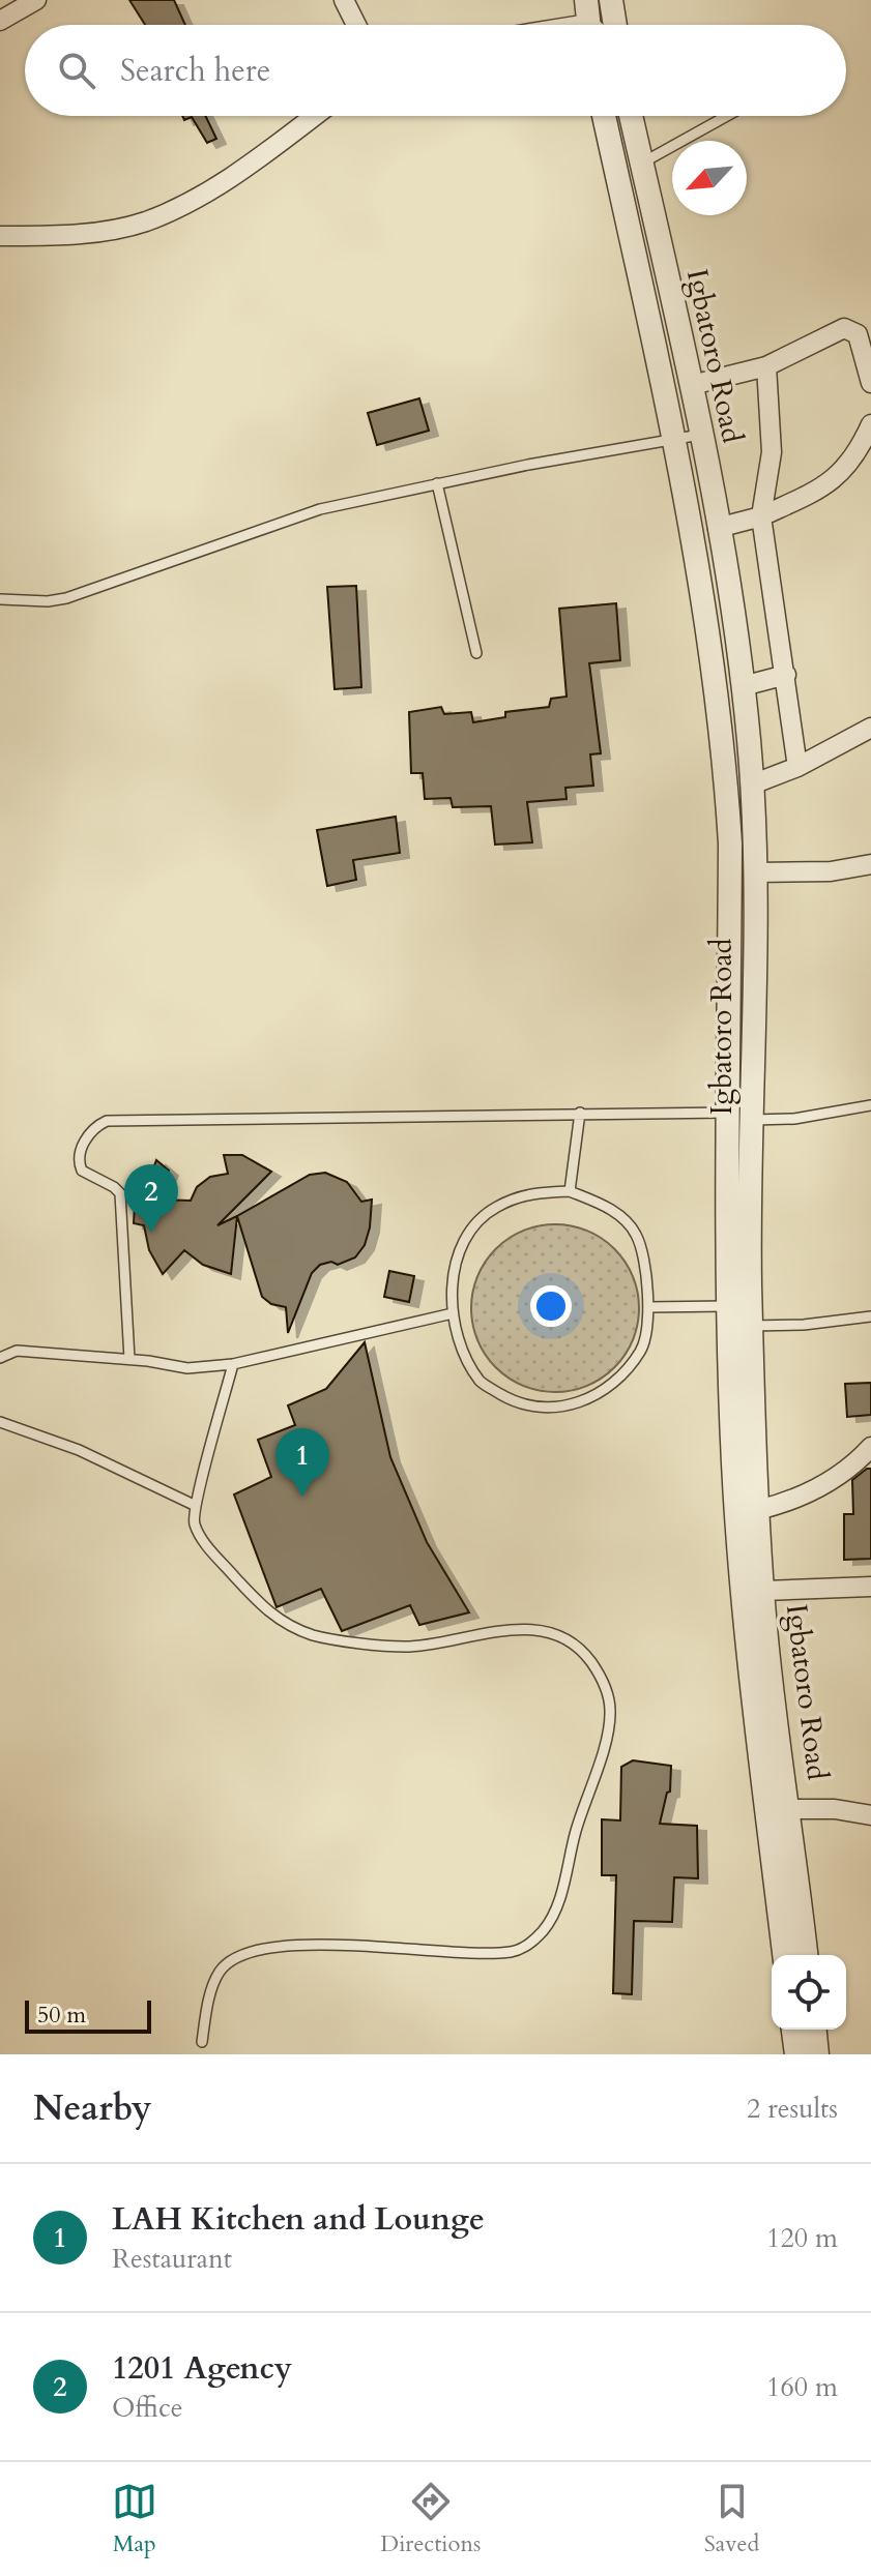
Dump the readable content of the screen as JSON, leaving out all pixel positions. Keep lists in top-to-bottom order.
{
  "streets": {
    "street": ["Igbatoro Road"]
  },
  "scale_bar": "50 m",
  "north": "bottom left",
  "page": {
    "search": "Search here",
    "pins": ["2", "1"],
    "scale": "50 m",
    "heading": ["Nearby", "2 results"],
    "list": [
      {
        "mark": "1",
        "name": "LAH Kitchen and Lounge",
        "note": "Restaurant",
        "value": "120 m"
      },
      {
        "mark": "2",
        "name": "1201 Agency",
        "note": "Office",
        "value": "160 m"
      }
    ],
    "nav": ["Map", "Directions", "Saved"]
  }
}
